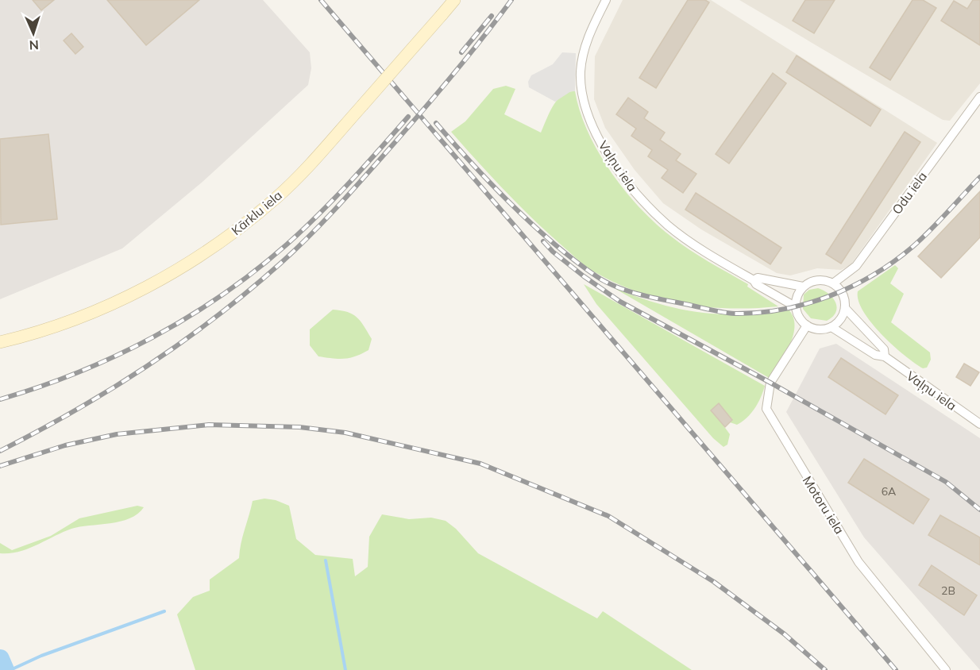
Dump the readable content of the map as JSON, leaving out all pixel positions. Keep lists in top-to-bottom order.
{
  "streets": {
    "street": [
      "Vaļņu iela",
      "Odu iela",
      "Kārklu iela",
      "Motoru iela"
    ]
  },
  "crossings": [
    ["Odu iela", "Motoru iela"]
  ],
  "house_numbers": ["6A", "2B"],
  "north": "bottom"
}
